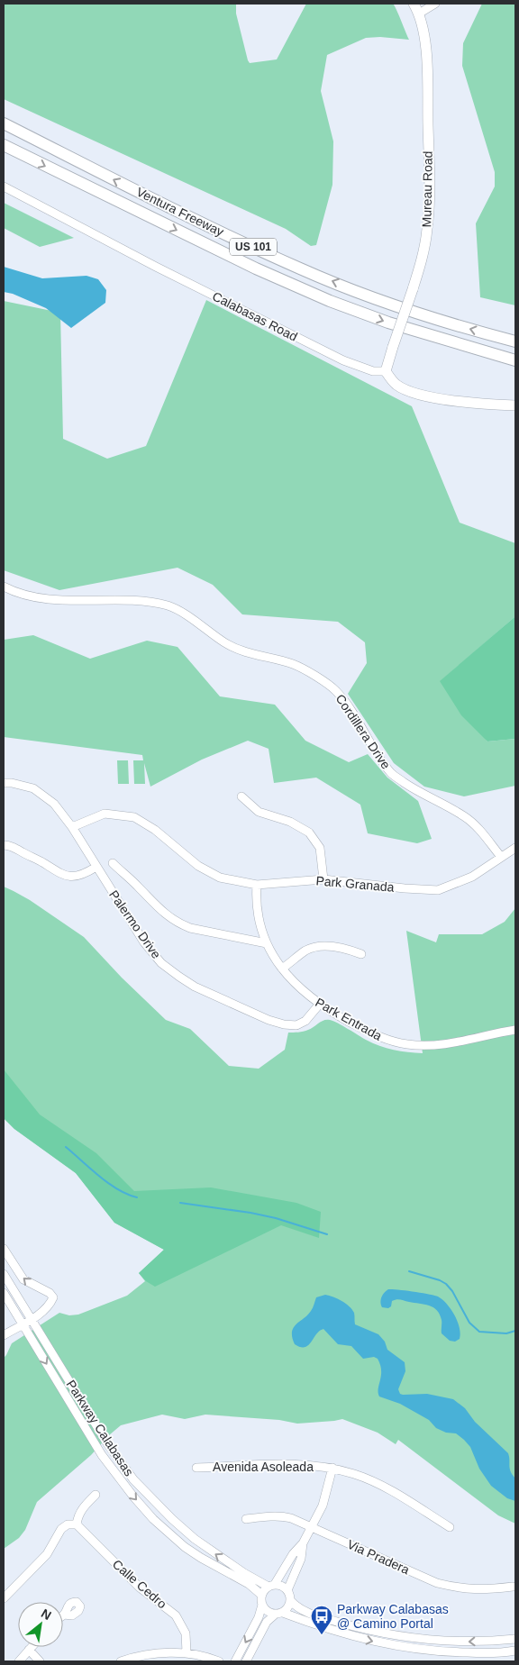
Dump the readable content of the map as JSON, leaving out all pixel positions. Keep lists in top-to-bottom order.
{
  "streets": {
    "highway": ["Ventura Freeway", "US 101"],
    "main road": ["Mureau Road"],
    "street": [
      "Calabasas Road",
      "Cordillera Drive",
      "Park Granada",
      "Palermo Drive",
      "Park Entrada",
      "Parkway Calabasas",
      "Avenida Asoleada",
      "Via Pradera",
      "Calle Cedro"
    ]
  },
  "crossings": [
    ["Mureau Road", "Calabasas Road"],
    ["Cordillera Drive", "Park Granada"],
    ["Park Granada", "Palermo Drive"],
    ["Park Granada", "Park Entrada"],
    ["Palermo Drive", "Park Entrada"]
  ],
  "places": {
    "bus stop": ["Parkway Calabasas @ Camino Portal"]
  },
  "north": "top right"
}
